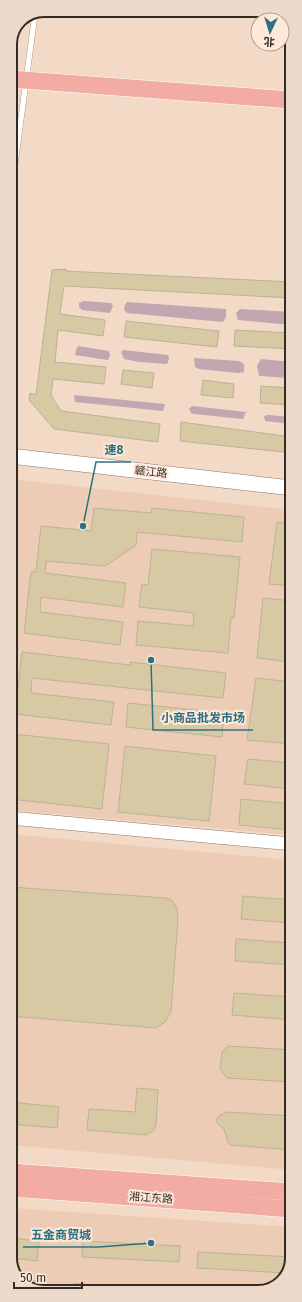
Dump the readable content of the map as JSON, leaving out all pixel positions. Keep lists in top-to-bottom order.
{
  "streets": {
    "main road": ["赣江路", "湘江东路"]
  },
  "places": ["速8", "小商品批发市场", "五金商贸城"],
  "scale_bar": "50 m",
  "north": "bottom"
}
